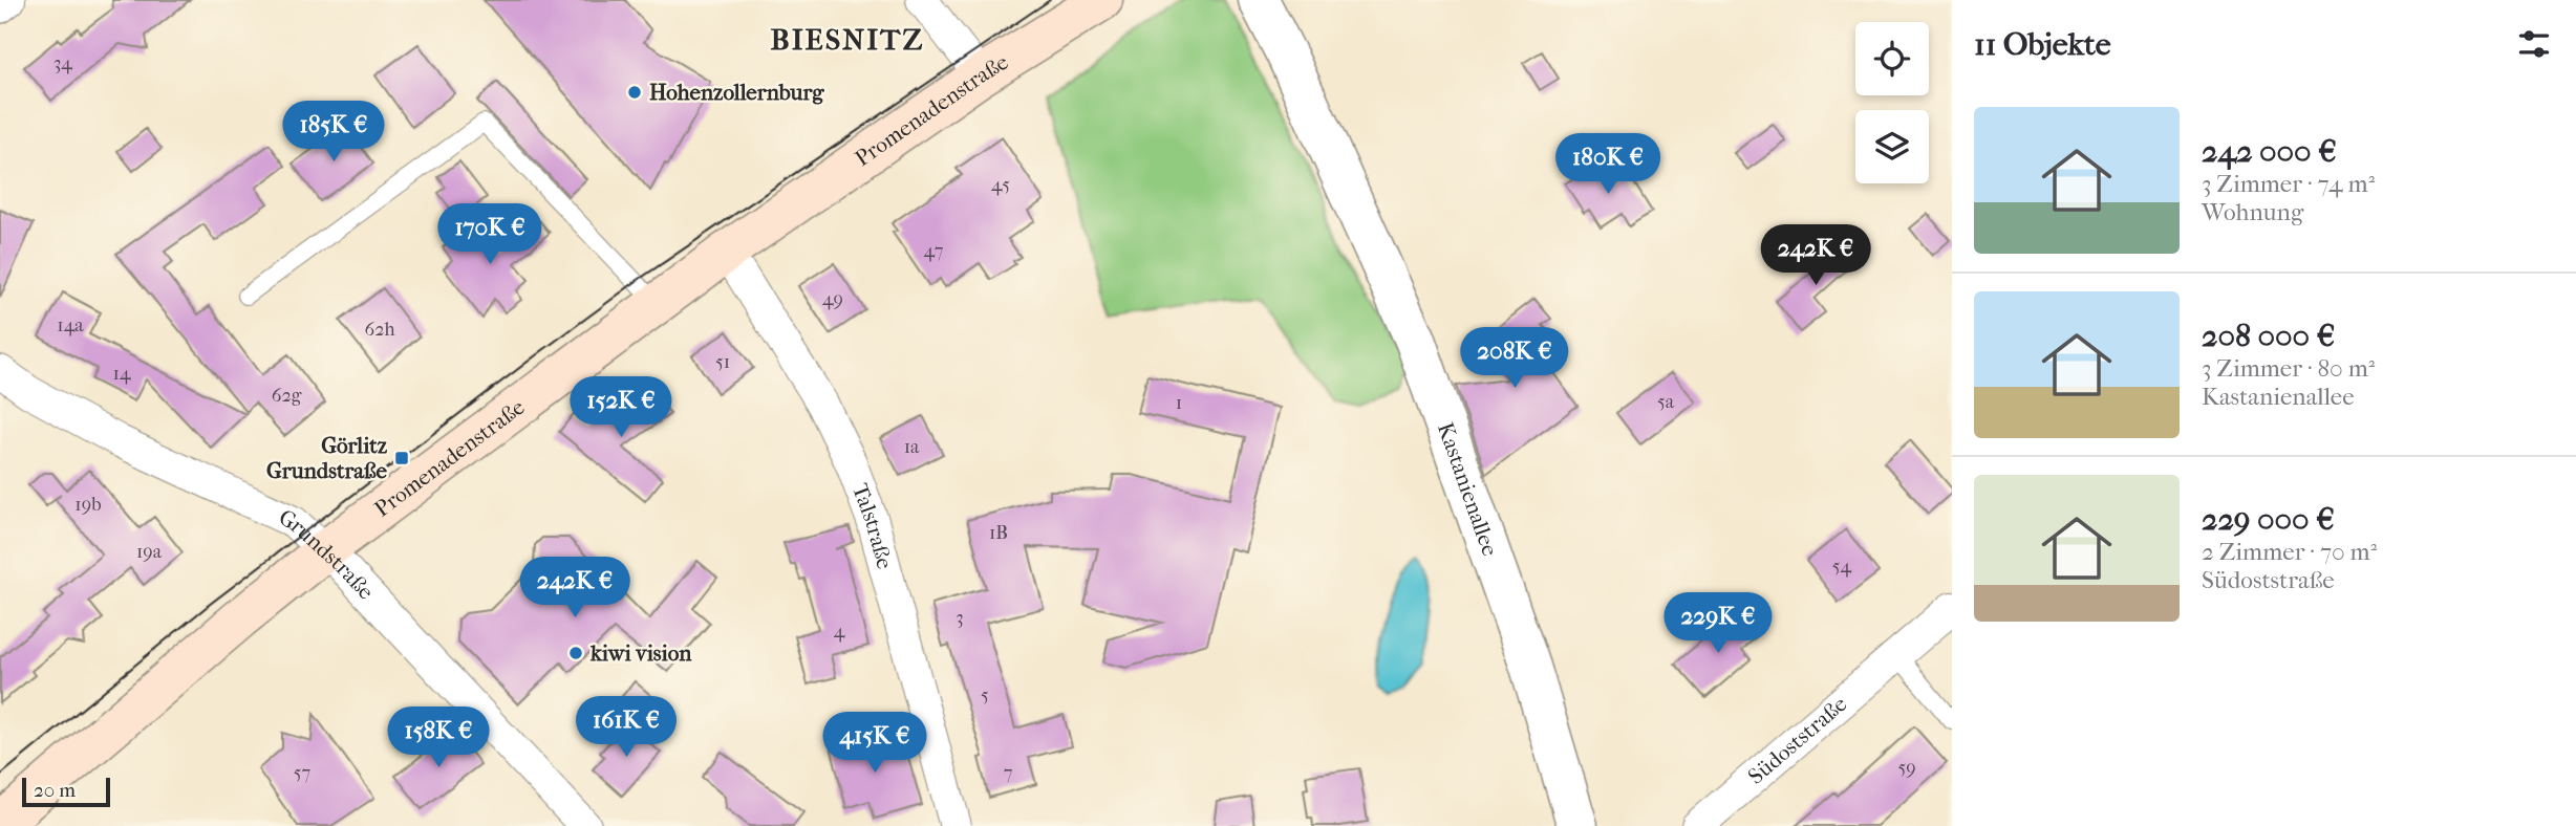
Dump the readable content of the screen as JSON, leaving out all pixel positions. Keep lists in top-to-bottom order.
{
  "streets": {
    "main road": ["Promenadenstraße"],
    "street": [
      "Kastanienallee",
      "Talstraße",
      "Grundstraße",
      "Südoststraße"
    ]
  },
  "crossings": [
    ["Promenadenstraße", "Talstraße"],
    ["Promenadenstraße", "Grundstraße"]
  ],
  "districts": ["BIESNITZ"],
  "places": {
    "other": ["Hohenzollernburg", "kiwi vision"],
    "transit": ["Görlitz Grundstraße"]
  },
  "house_numbers": [
    "34",
    "45",
    "47",
    "49",
    "14a",
    "62h",
    "51",
    "14",
    "62g",
    "5a",
    "1",
    "1a",
    "19b",
    "1B",
    "19a",
    "54",
    "3",
    "4",
    "5",
    "59",
    "57",
    "7"
  ],
  "scale_bar": "20 m",
  "page": {
    "heading": "11 Objekte",
    "list": [
      {
        "name": "242 000 €",
        "note": "3 Zimmer · 74 m² · Wohnung"
      },
      {
        "name": "208 000 €",
        "note": "3 Zimmer · 80 m² · Kastanienallee"
      },
      {
        "name": "229 000 €",
        "note": "2 Zimmer · 70 m² · Südoststraße"
      }
    ],
    "price": [
      "185K €",
      "180K €",
      "170K €",
      "242K €",
      "208K €",
      "152K €",
      "242K €",
      "229K €",
      "161K €",
      "158K €",
      "415K €"
    ],
    "scale": "20 m"
  }
}
